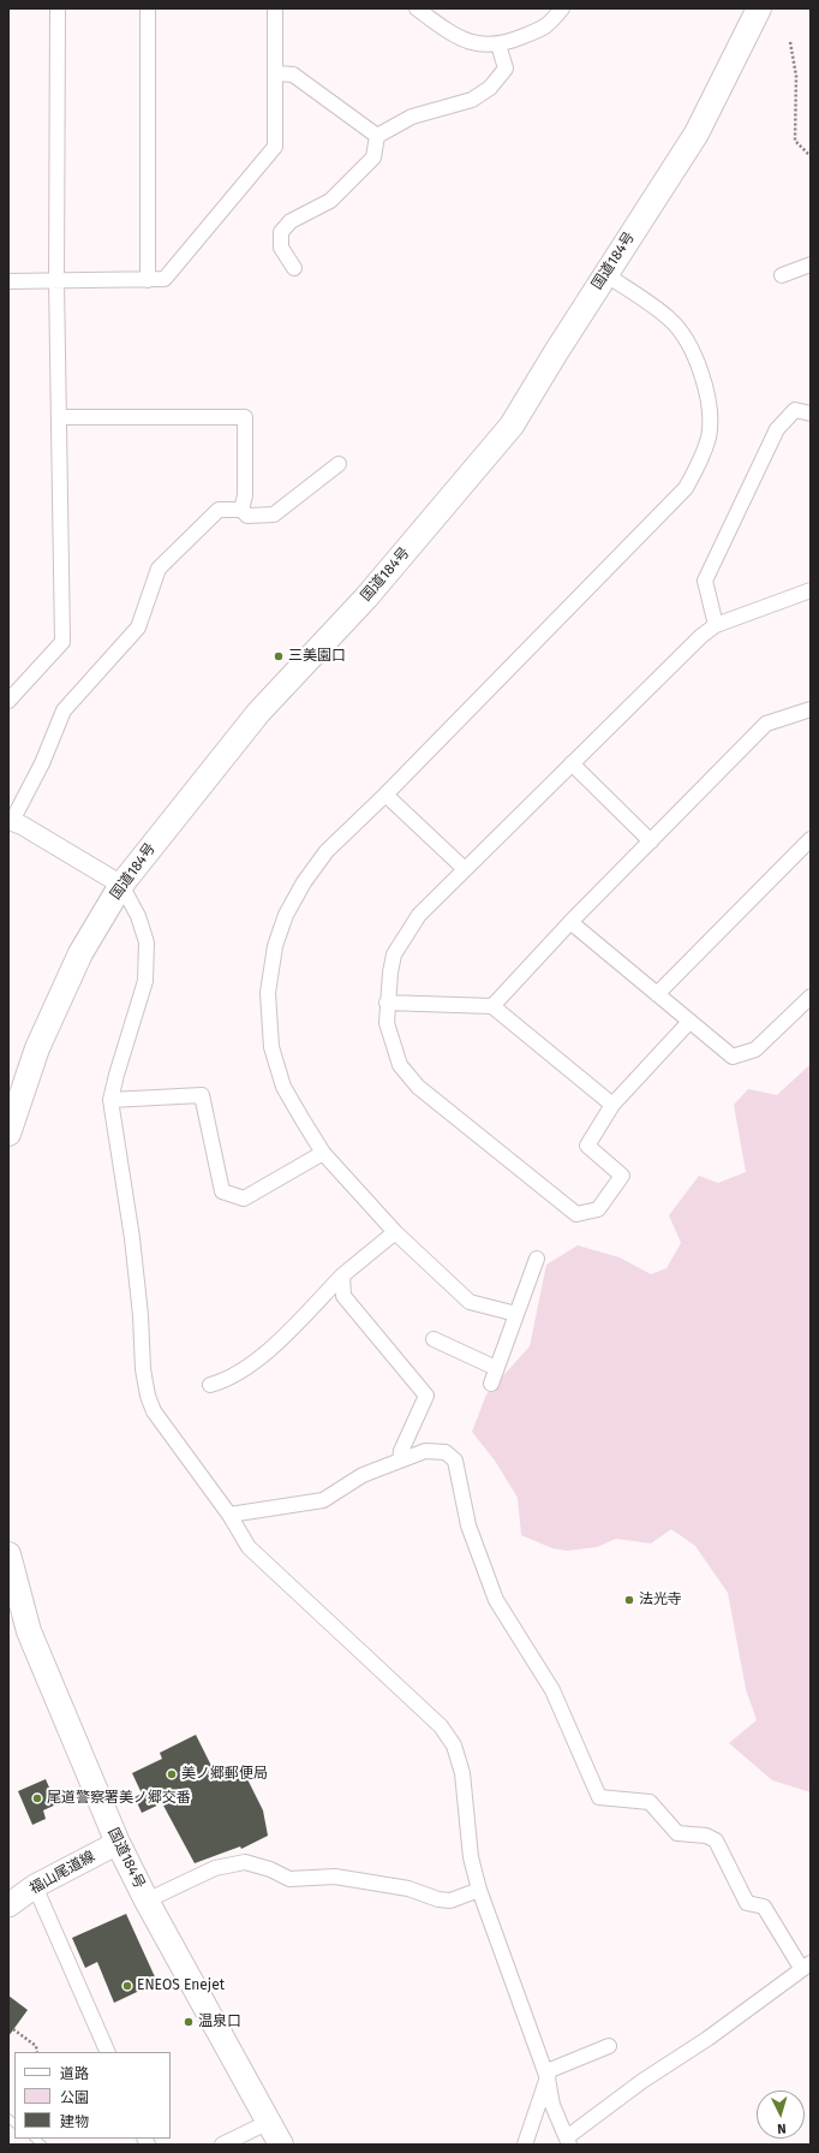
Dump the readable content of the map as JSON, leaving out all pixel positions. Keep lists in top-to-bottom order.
{
  "streets": {
    "highway": ["国道184号"],
    "main road": ["福山尾道線"]
  },
  "crossings": [
    ["国道184号", "福山尾道線"]
  ],
  "places": [
    "三美園口",
    "法光寺",
    "美ノ郷郵便局",
    "尾道警察署美ノ郷交番",
    "ENEOS Enejet",
    "温泉口"
  ],
  "legend": ["道路", "公園", "建物"],
  "north": "bottom"
}
